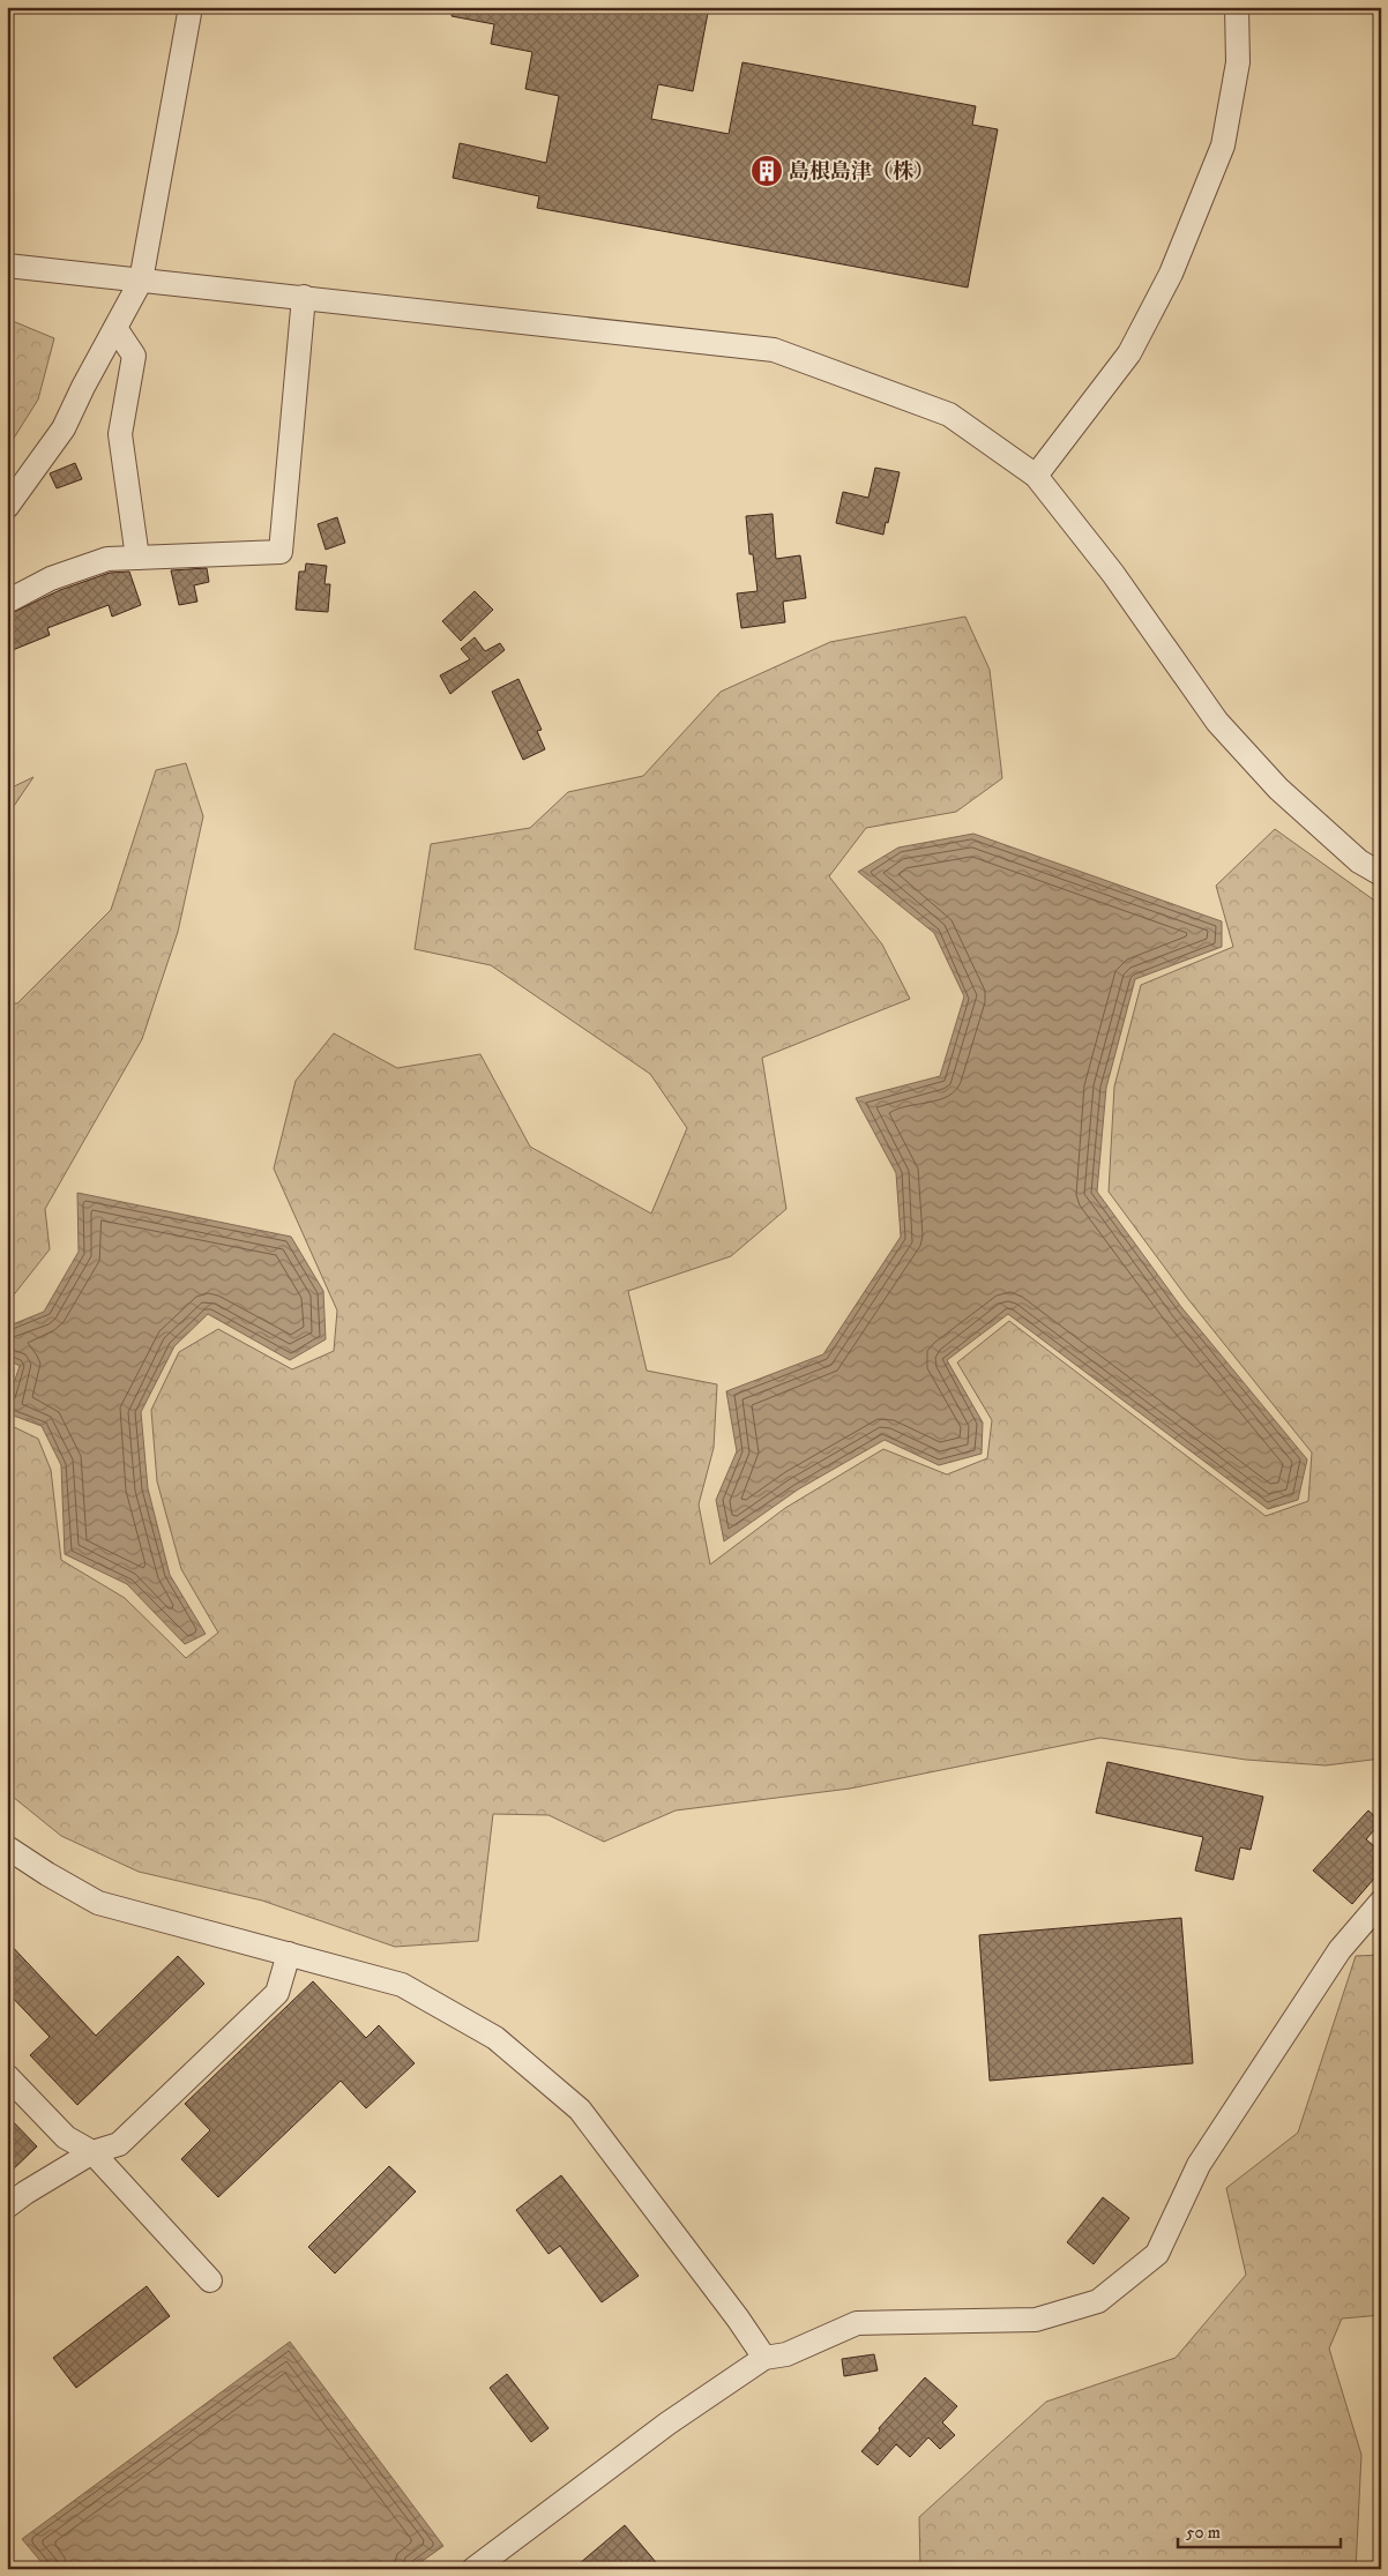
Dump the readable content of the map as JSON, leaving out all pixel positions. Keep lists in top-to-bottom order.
{
  "places": {
    "building": ["島根島津（株）"]
  },
  "scale_bar": "50 m"
}
